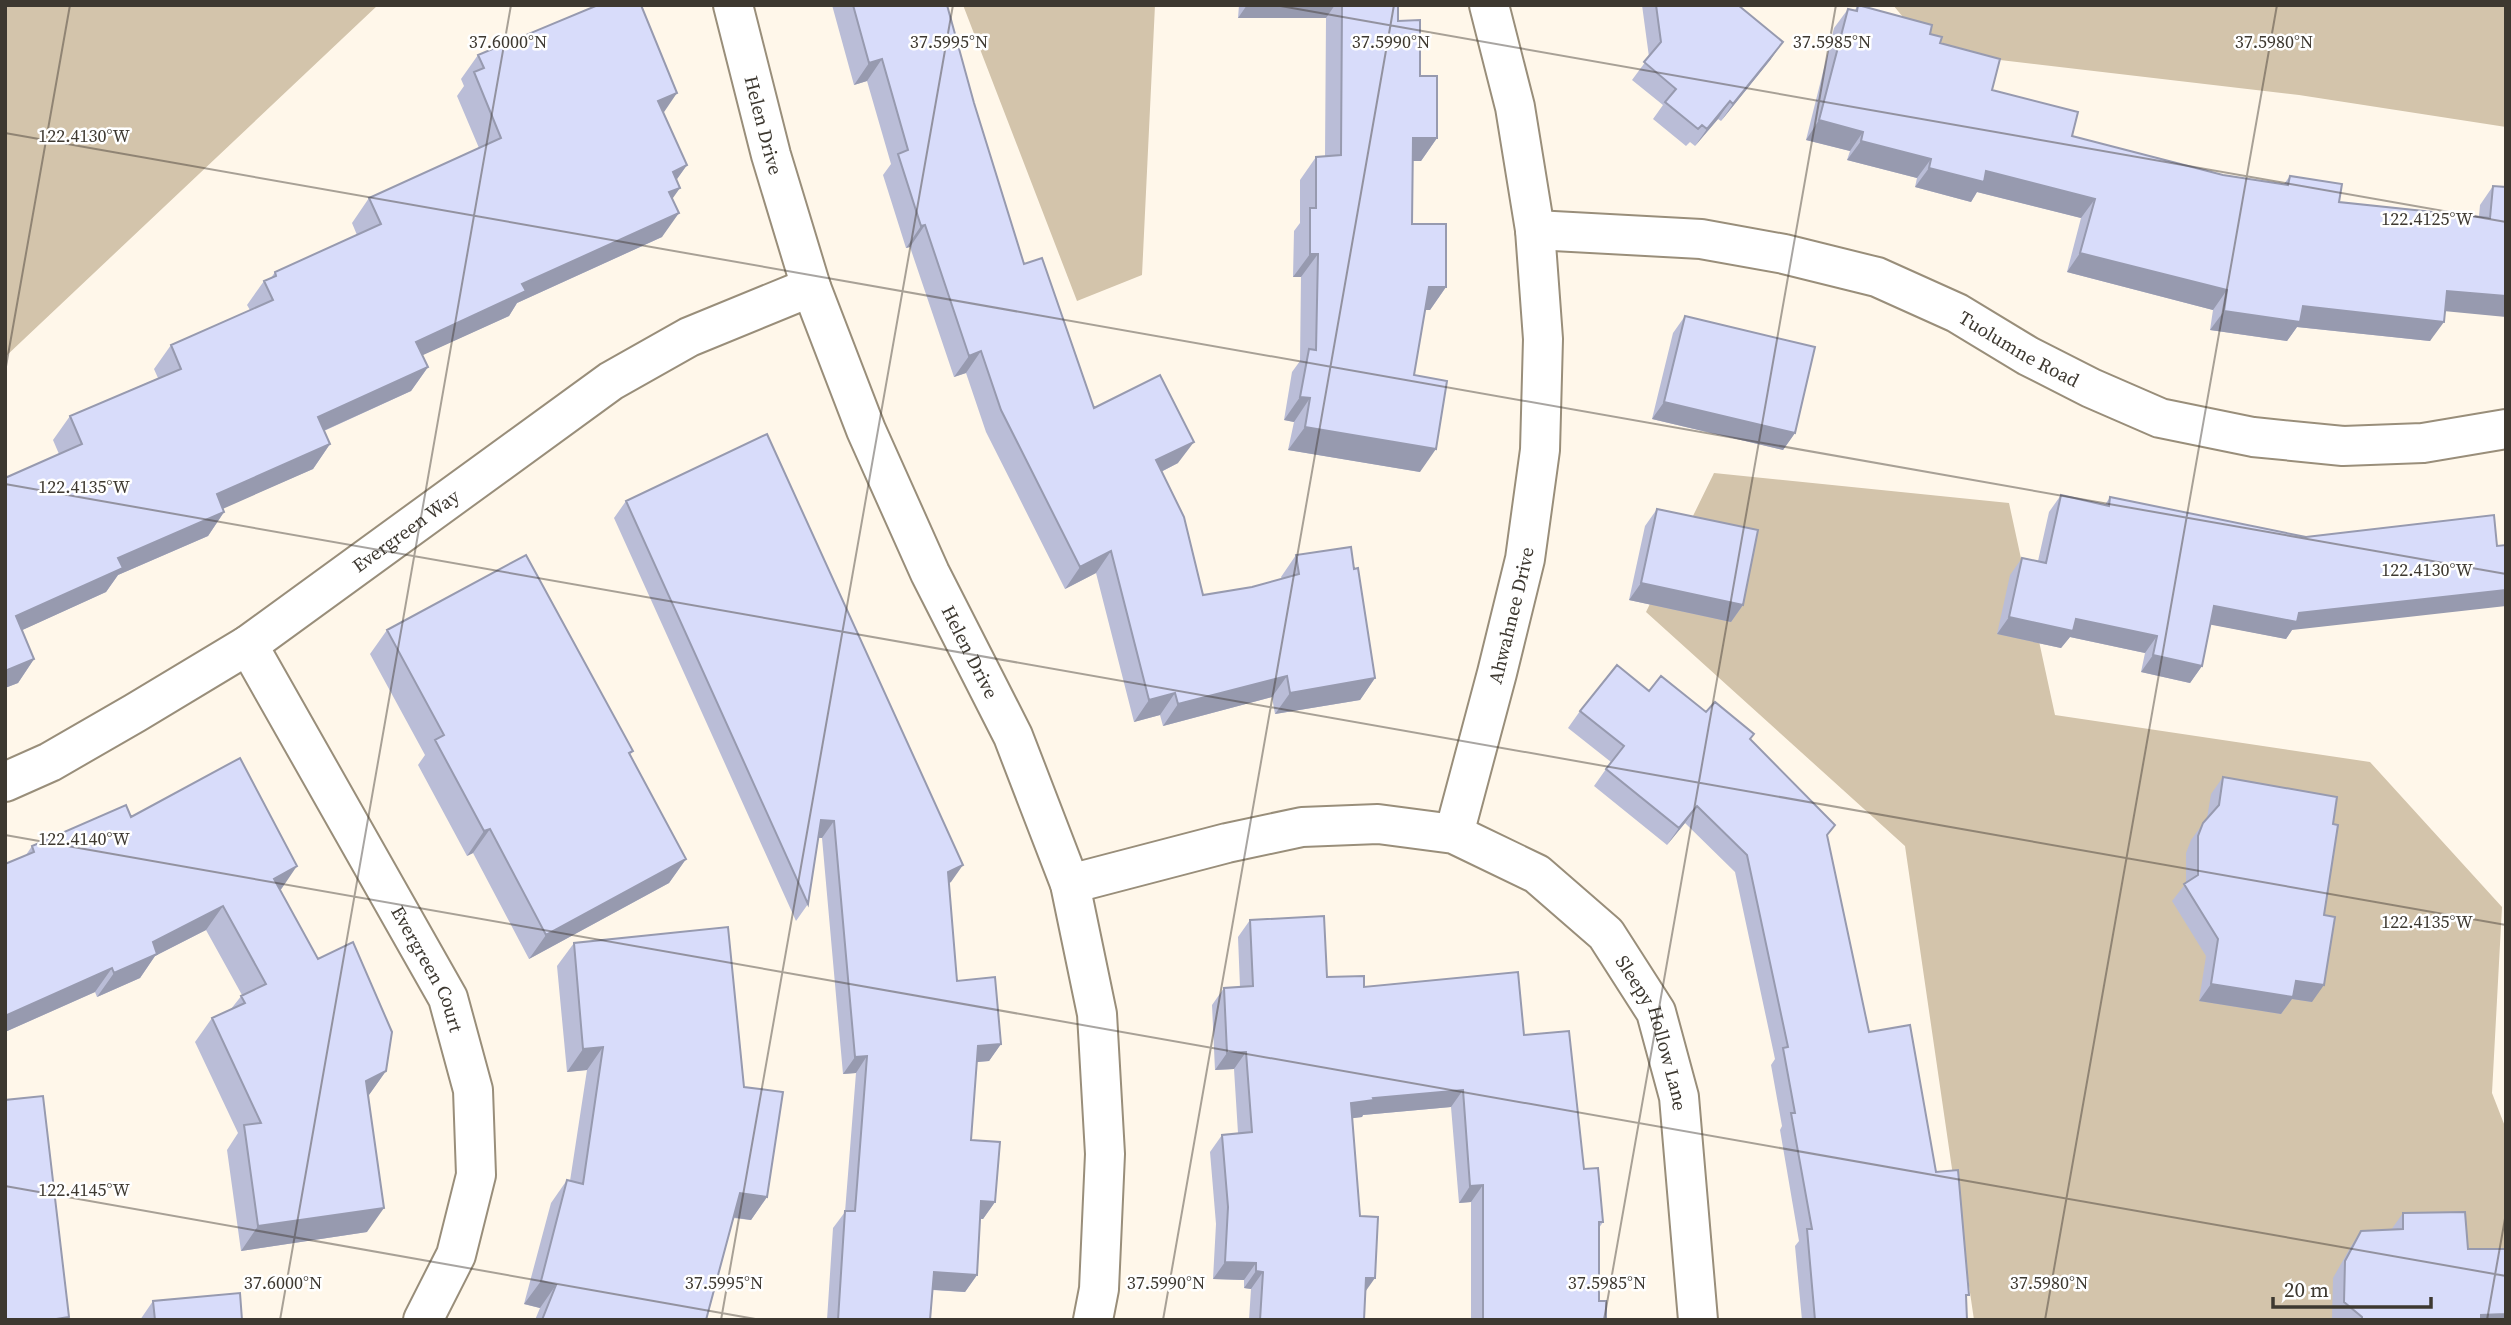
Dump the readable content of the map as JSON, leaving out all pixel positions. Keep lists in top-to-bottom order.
{
  "streets": {
    "street": [
      "Helen Drive",
      "Tuolumne Road",
      "Evergreen Way",
      "Ahwahnee Drive",
      "Evergreen Court",
      "Sleepy Hollow Lane"
    ]
  },
  "crossings": [
    ["Helen Drive", "Evergreen Way"],
    ["Tuolumne Road", "Ahwahnee Drive"],
    ["Evergreen Way", "Evergreen Court"],
    ["Ahwahnee Drive", "Sleepy Hollow Lane"]
  ],
  "scale_bar": "20 m",
  "coordinates": [
    "37.6000°N",
    "37.5995°N",
    "37.5990°N",
    "37.5985°N",
    "37.5980°N",
    "122.4130°W",
    "122.4125°W",
    "122.4135°W",
    "122.4140°W",
    "122.4145°W"
  ]
}
